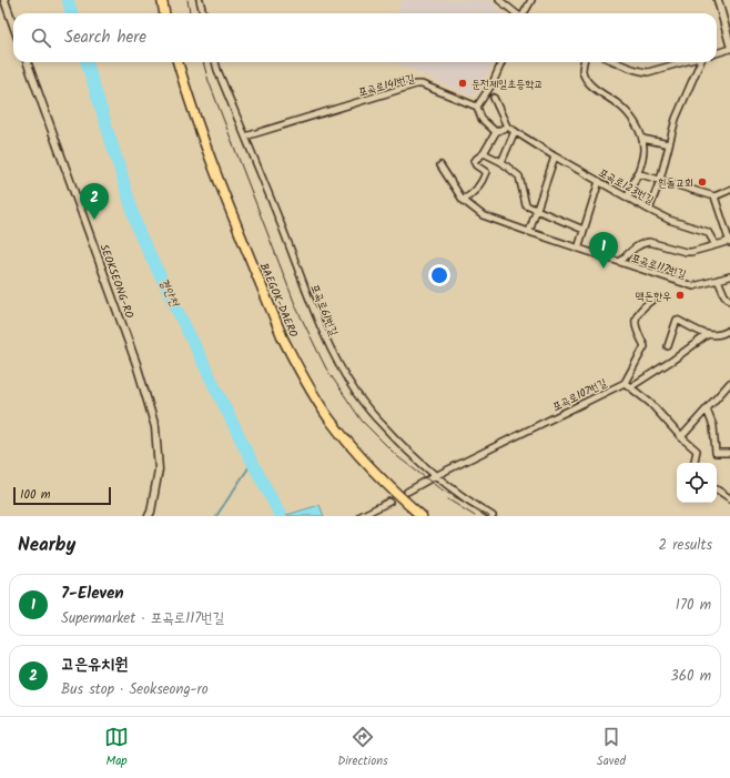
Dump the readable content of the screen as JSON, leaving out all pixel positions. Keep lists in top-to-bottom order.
{
  "streets": {
    "main road": ["BAEGOK-DAERO"],
    "street": [
      "포곡로141번길",
      "포곡로123번길",
      "포곡로117번길",
      "SEOKSEONG-RO",
      "포곡로61번길",
      "포곡로107번길"
    ]
  },
  "crossings": [
    ["포곡로141번길", "포곡로61번길"],
    ["포곡로61번길", "포곡로107번길"]
  ],
  "water": ["경안천"],
  "places": ["둔전제일초등학교", "흰돌교회", "맥돈한우"],
  "scale_bar": "100 m",
  "page": {
    "search": "Search here",
    "pins": ["2", "1"],
    "scale": "100 m",
    "heading": ["Nearby", "2 results"],
    "list": [
      {
        "mark": "1",
        "name": "7-Eleven",
        "note": "Supermarket · 포곡로117번길",
        "value": "170 m"
      },
      {
        "mark": "2",
        "name": "고은유치원",
        "note": "Bus stop · Seokseong-ro",
        "value": "360 m"
      }
    ],
    "nav": ["Map", "Directions", "Saved"]
  }
}
